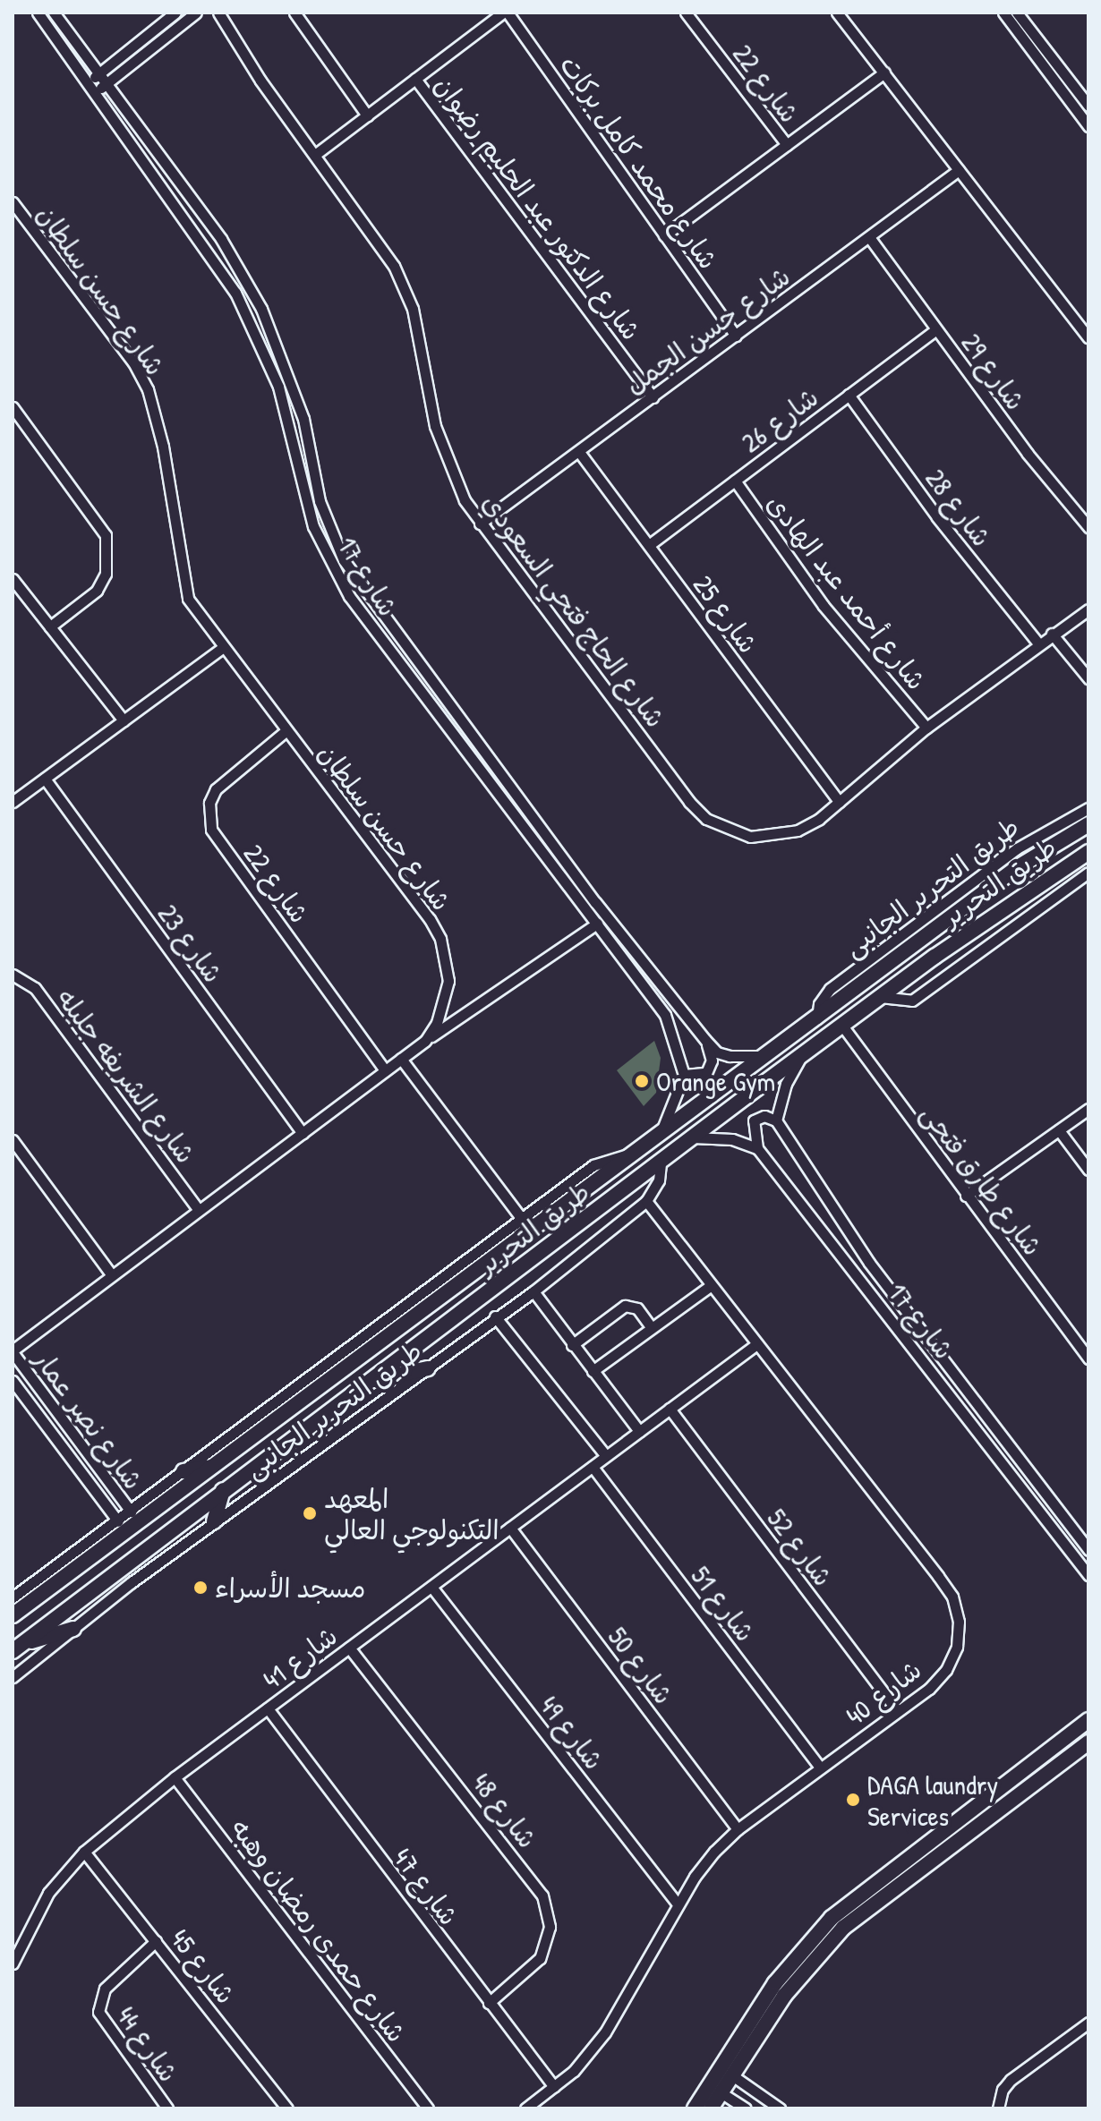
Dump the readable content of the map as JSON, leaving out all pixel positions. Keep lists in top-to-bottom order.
{
  "streets": {
    "street": [
      "شارع 22",
      "شارع محمد كامل بركات",
      "شارع الدكتور عبد الحليم رضوان",
      "شارع حسن سلطان",
      "شارع حسن الجمل",
      "شارع 29",
      "شارع 26",
      "شارع 28",
      "شارع 17",
      "شارع أحمد عبد الهادى",
      "شارع الحاج فتحي السعودي",
      "شارع 25",
      "طريق التحرير",
      "طريق التحرير الجانبى",
      "شارع 23",
      "شارع الشريفه جليله",
      "شارع طارق فتحى",
      "شارع نصر عمار",
      "شارع 52",
      "شارع 51",
      "شارع 41",
      "شارع 50",
      "شارع 40",
      "شارع 49",
      "شارع 48",
      "شارع 47",
      "شارع حمدى رمضان وهبه",
      "شارع 45",
      "شارع 44"
    ]
  },
  "crossings": [
    ["شارع 22", "شارع حسن سلطان"],
    ["شارع محمد كامل بركات", "شارع حسن الجمل"],
    ["شارع الدكتور عبد الحليم رضوان", "شارع حسن الجمل"],
    ["شارع حسن سلطان", "شارع 23"],
    ["شارع حسن سلطان", "شارع الشريفه جليله"],
    ["شارع حسن سلطان", "شارع نصر عمار"],
    ["شارع حسن الجمل", "شارع 29"],
    ["شارع حسن الجمل", "شارع الحاج فتحي السعودي"],
    ["شارع حسن الجمل", "شارع 25"],
    ["شارع 29", "شارع 26"],
    ["شارع 26", "شارع 28"],
    ["شارع 26", "شارع أحمد عبد الهادى"],
    ["شارع 26", "شارع 25"],
    ["شارع 28", "شارع الحاج فتحي السعودي"],
    ["شارع 17", "طريق التحرير"],
    ["شارع أحمد عبد الهادى", "شارع الحاج فتحي السعودي"],
    ["شارع الحاج فتحي السعودي", "شارع 25"],
    ["طريق التحرير", "طريق التحرير الجانبى"],
    ["طريق التحرير", "شارع طارق فتحى"],
    ["طريق التحرير الجانبى", "شارع نصر عمار"],
    ["طريق التحرير الجانبى", "شارع 40"],
    ["شارع 52", "شارع 41"],
    ["شارع 52", "شارع 40"],
    ["شارع 51", "شارع 41"],
    ["شارع 51", "شارع 40"],
    ["شارع 41", "شارع 50"],
    ["شارع 41", "شارع 40"],
    ["شارع 41", "شارع 49"],
    ["شارع 41", "شارع 48"],
    ["شارع 41", "شارع 47"],
    ["شارع 41", "شارع حمدى رمضان وهبه"],
    ["شارع 41", "شارع 45"],
    ["شارع 50", "شارع 40"],
    ["شارع 40", "شارع 49"],
    ["شارع 40", "شارع 47"],
    ["شارع 48", "شارع 47"],
    ["شارع 45", "شارع 44"]
  ],
  "places": [
    "Orange Gym",
    "المعهد التكنولوجي العالي",
    "مسجد الأسراء",
    "DAGA laundry Services"
  ]
}
